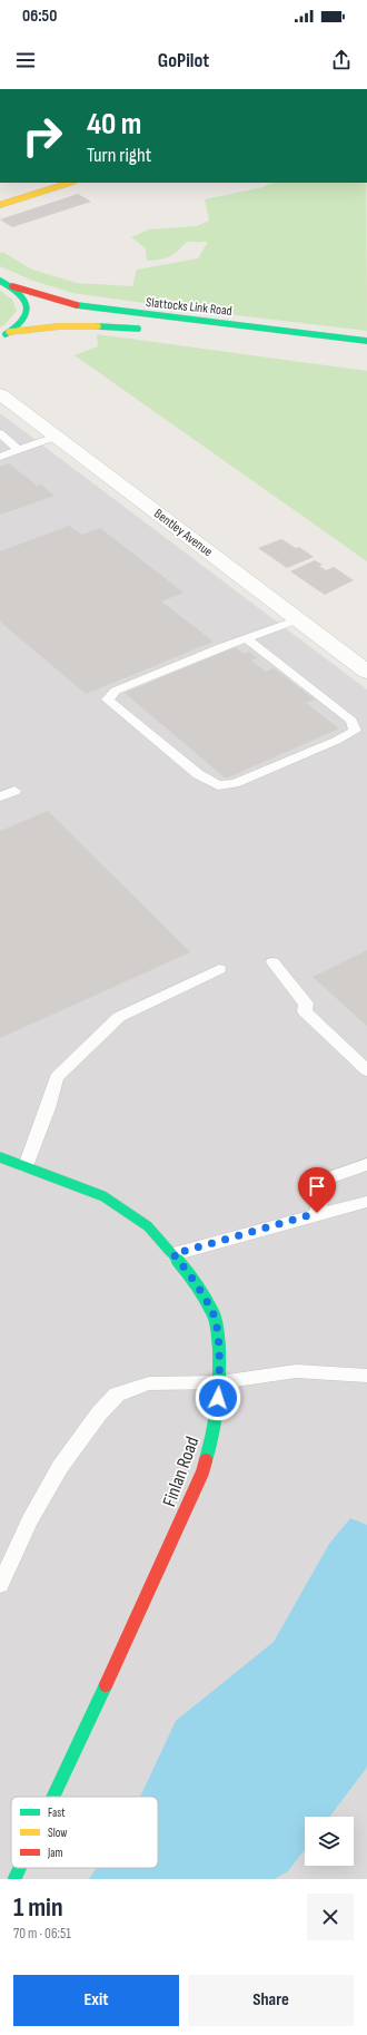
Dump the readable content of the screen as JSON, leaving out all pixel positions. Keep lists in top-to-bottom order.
{
  "streets": {
    "main road": ["Slattocks Link Road", "Finlan Road"],
    "street": ["Bentley Avenue"]
  },
  "legend": ["Fast", "Slow", "Jam"],
  "page": {
    "status": "06:50",
    "header": "GoPilot",
    "turn": ["40 m", "Turn right"],
    "heading": ["1 min", "70 m · 06:51"],
    "buttons": ["Exit", "Share"]
  }
}
